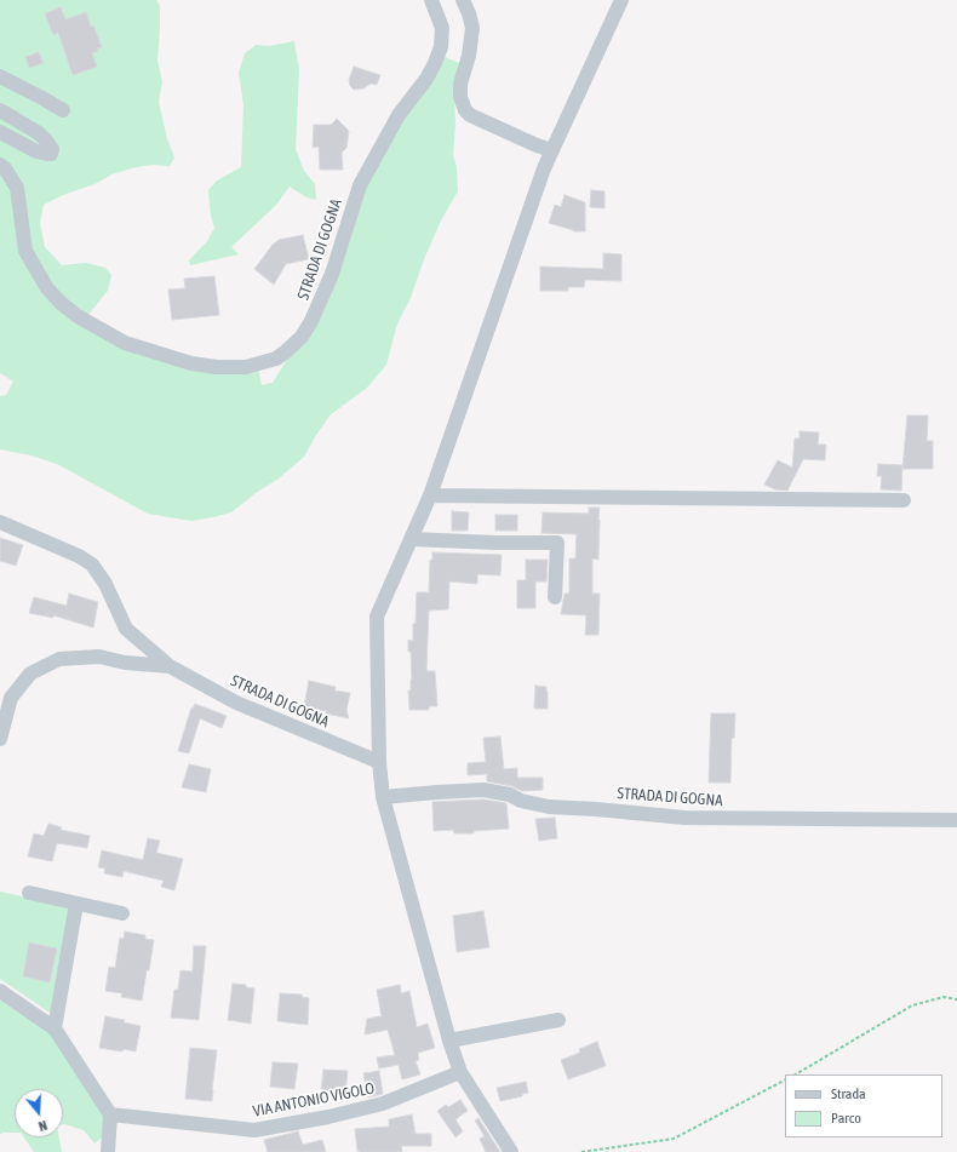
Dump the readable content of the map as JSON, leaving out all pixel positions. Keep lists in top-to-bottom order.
{
  "streets": {
    "street": ["STRADA DI GOGNA", "VIA ANTONIO VIGOLO"]
  },
  "legend": ["Strada", "Parco"],
  "north": "bottom"
}
